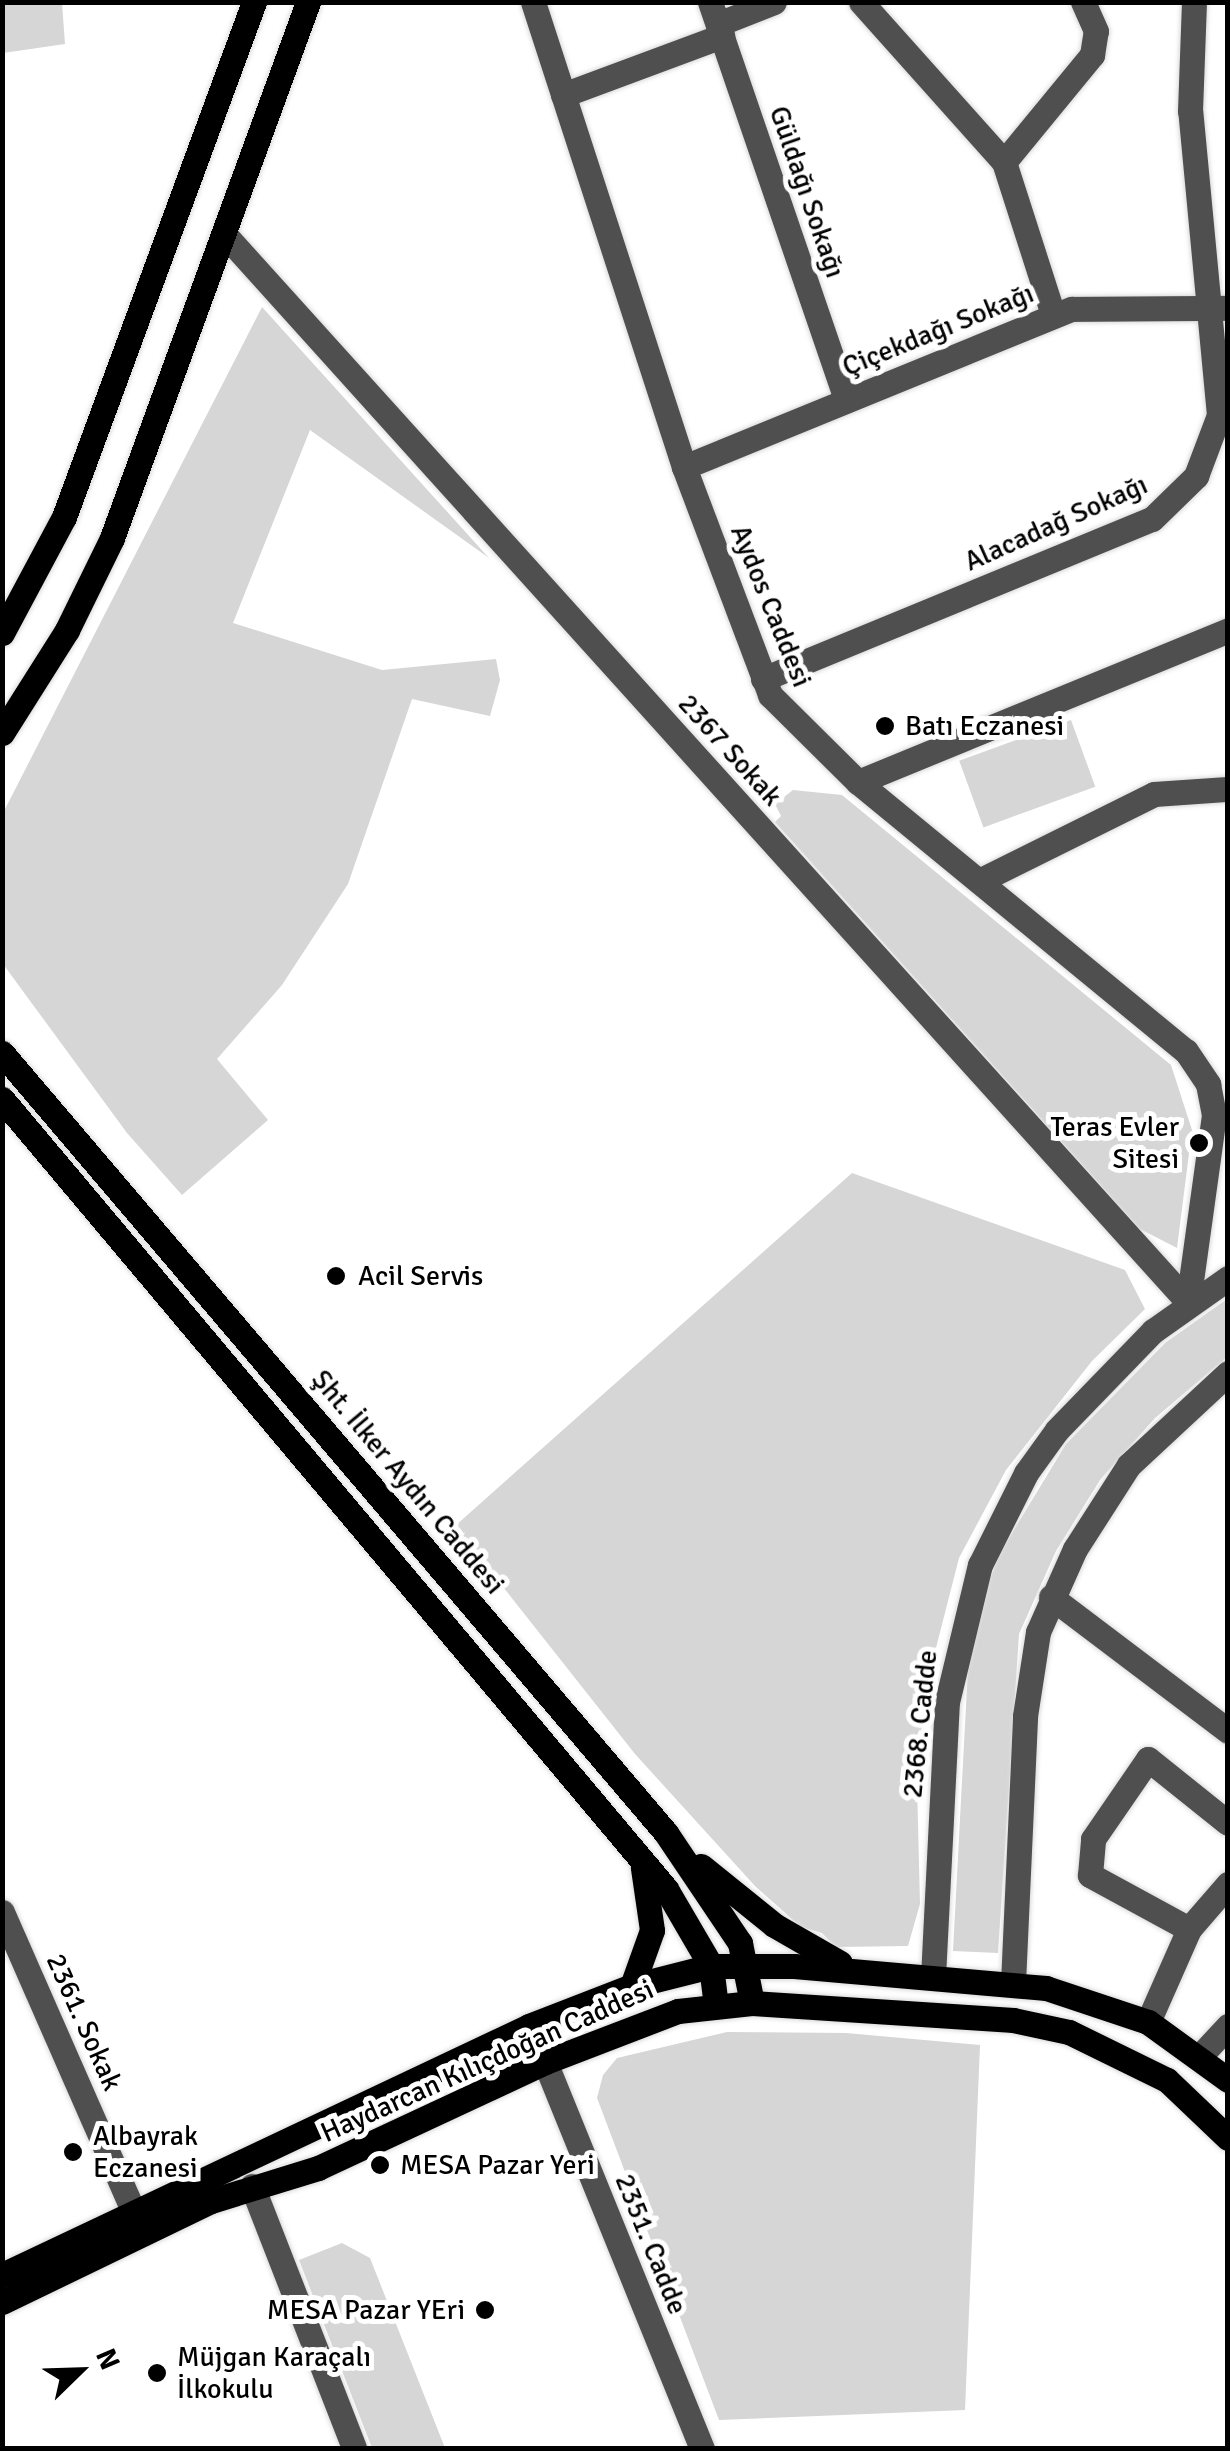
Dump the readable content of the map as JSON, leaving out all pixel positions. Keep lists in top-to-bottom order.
{
  "streets": {
    "main road": ["Şht. İlker Aydın Caddesi", "Haydarcan Kılıçdoğan Caddesi"],
    "street": [
      "Güldağı Sokağı",
      "Çiçekdağı Sokağı",
      "Alacadağ Sokağı",
      "Aydos Caddesi",
      "2367 Sokak",
      "2368. Cadde",
      "2361. Sokak",
      "2351. Cadde"
    ]
  },
  "crossings": [
    ["Güldağı Sokağı", "Çiçekdağı Sokağı"],
    ["Çiçekdağı Sokağı", "Alacadağ Sokağı"],
    ["Çiçekdağı Sokağı", "Aydos Caddesi"],
    ["Alacadağ Sokağı", "Aydos Caddesi"],
    ["Aydos Caddesi", "2367 Sokak"],
    ["Aydos Caddesi", "2368. Cadde"],
    ["2367 Sokak", "2368. Cadde"],
    ["Şht. İlker Aydın Caddesi", "Haydarcan Kılıçdoğan Caddesi"],
    ["2368. Cadde", "Haydarcan Kılıçdoğan Caddesi"],
    ["2361. Sokak", "Haydarcan Kılıçdoğan Caddesi"],
    ["Haydarcan Kılıçdoğan Caddesi", "2351. Cadde"]
  ],
  "places": [
    "Batı Eczanesi",
    "Teras Evler Sitesi",
    "Acil Servis",
    "Albayrak Eczanesi",
    "MESA Pazar Yeri",
    "MESA Pazar YEri",
    "Müjgan Karaçalı İlkokulu"
  ],
  "north": "top right"
}
